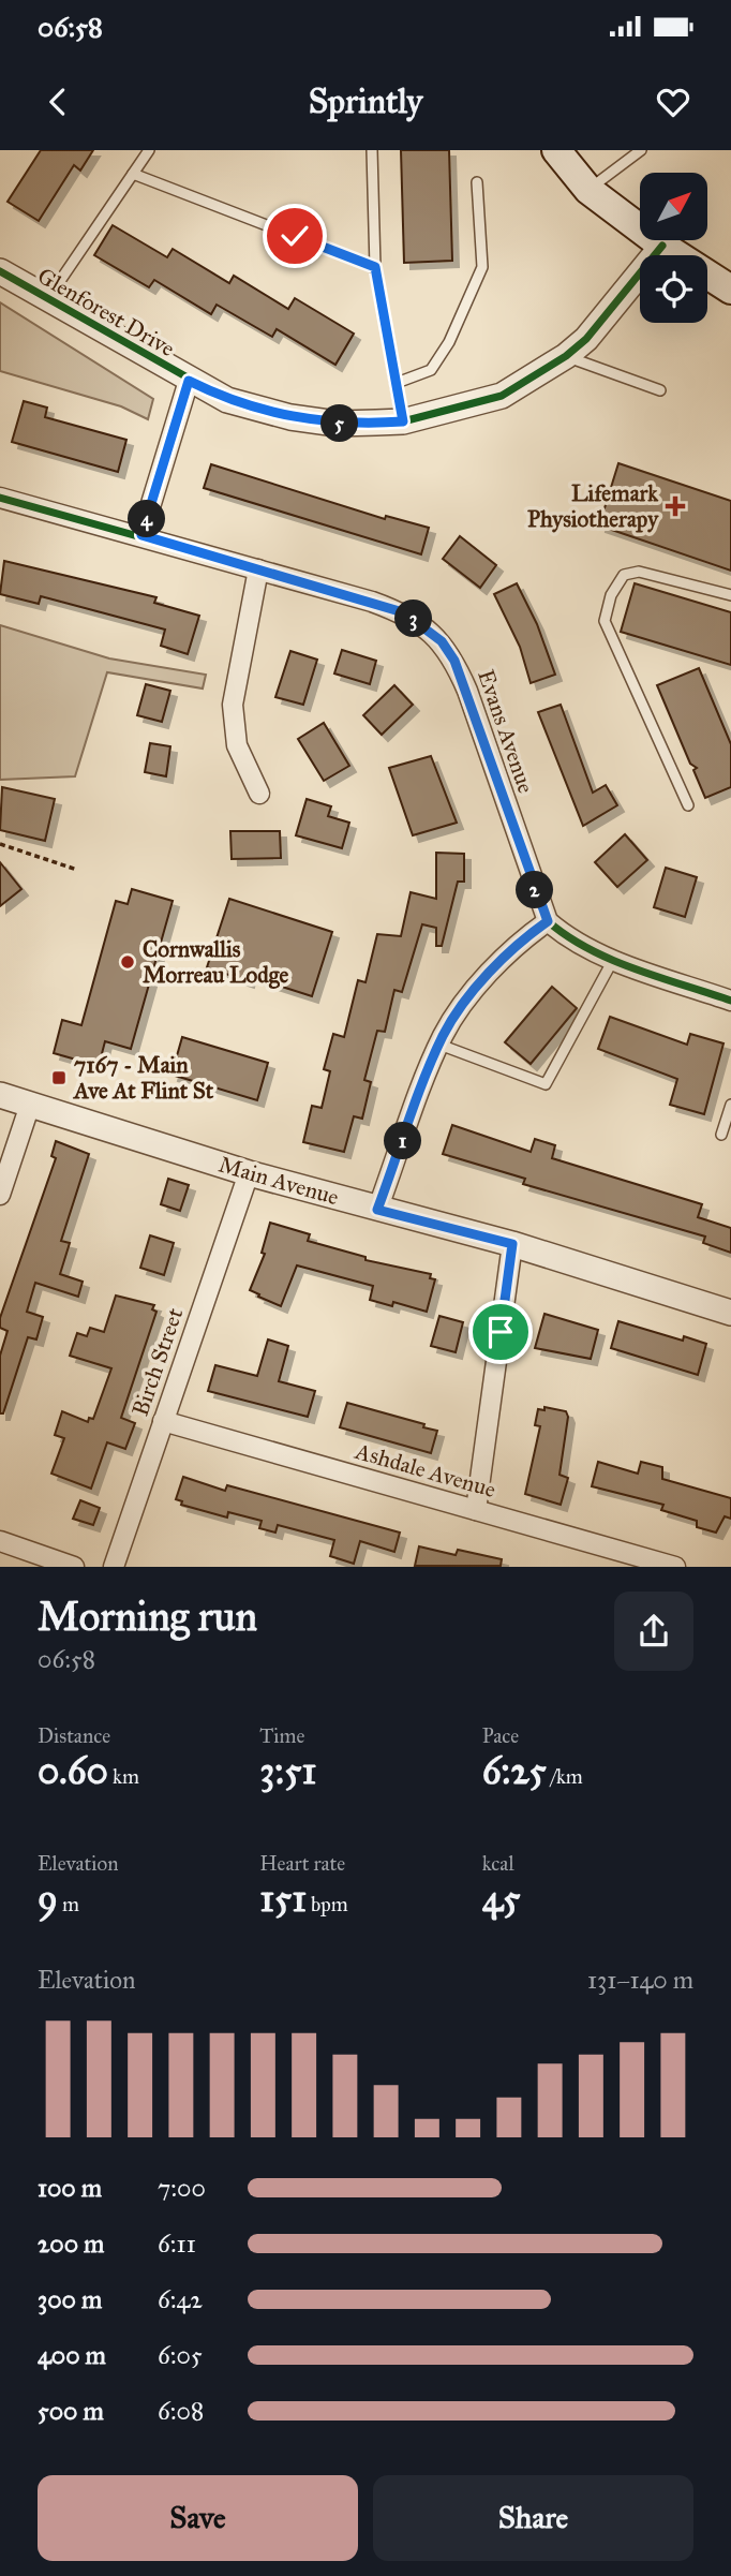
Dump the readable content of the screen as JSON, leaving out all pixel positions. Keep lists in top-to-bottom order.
{
  "streets": {
    "street": [
      "Glenforest Drive",
      "Evans Avenue",
      "Main Avenue",
      "Birch Street",
      "Ashdale Avenue"
    ]
  },
  "crossings": [
    ["Main Avenue", "Birch Street"],
    ["Birch Street", "Ashdale Avenue"]
  ],
  "places": {
    "health": ["Lifemark Physiotherapy"],
    "other": ["Cornwallis Morreau Lodge"],
    "transit": ["7167 - Main Ave At Flint St"]
  },
  "north": "top right",
  "page": {
    "status": "06:58",
    "header": "Sprintly",
    "pins": [
      "5",
      "4",
      "3",
      "2",
      "1"
    ],
    "heading": ["Morning run", "06:58"],
    "stats": [
      ["Distance", "0.60 km"],
      ["Time", "3:51"],
      ["Pace", "6:25 /km"],
      ["Elevation", "9 m"],
      ["Heart rate", "151 bpm"],
      ["kcal", "45"]
    ],
    "chart": ["Elevation", "131–140 m"],
    "list": [
      {
        "name": "100 m",
        "note": "7:00"
      },
      {
        "name": "200 m",
        "note": "6:11"
      },
      {
        "name": "300 m",
        "note": "6:42"
      },
      {
        "name": "400 m",
        "note": "6:05"
      },
      {
        "name": "500 m",
        "note": "6:08"
      }
    ],
    "buttons": ["Save", "Share"]
  }
}
